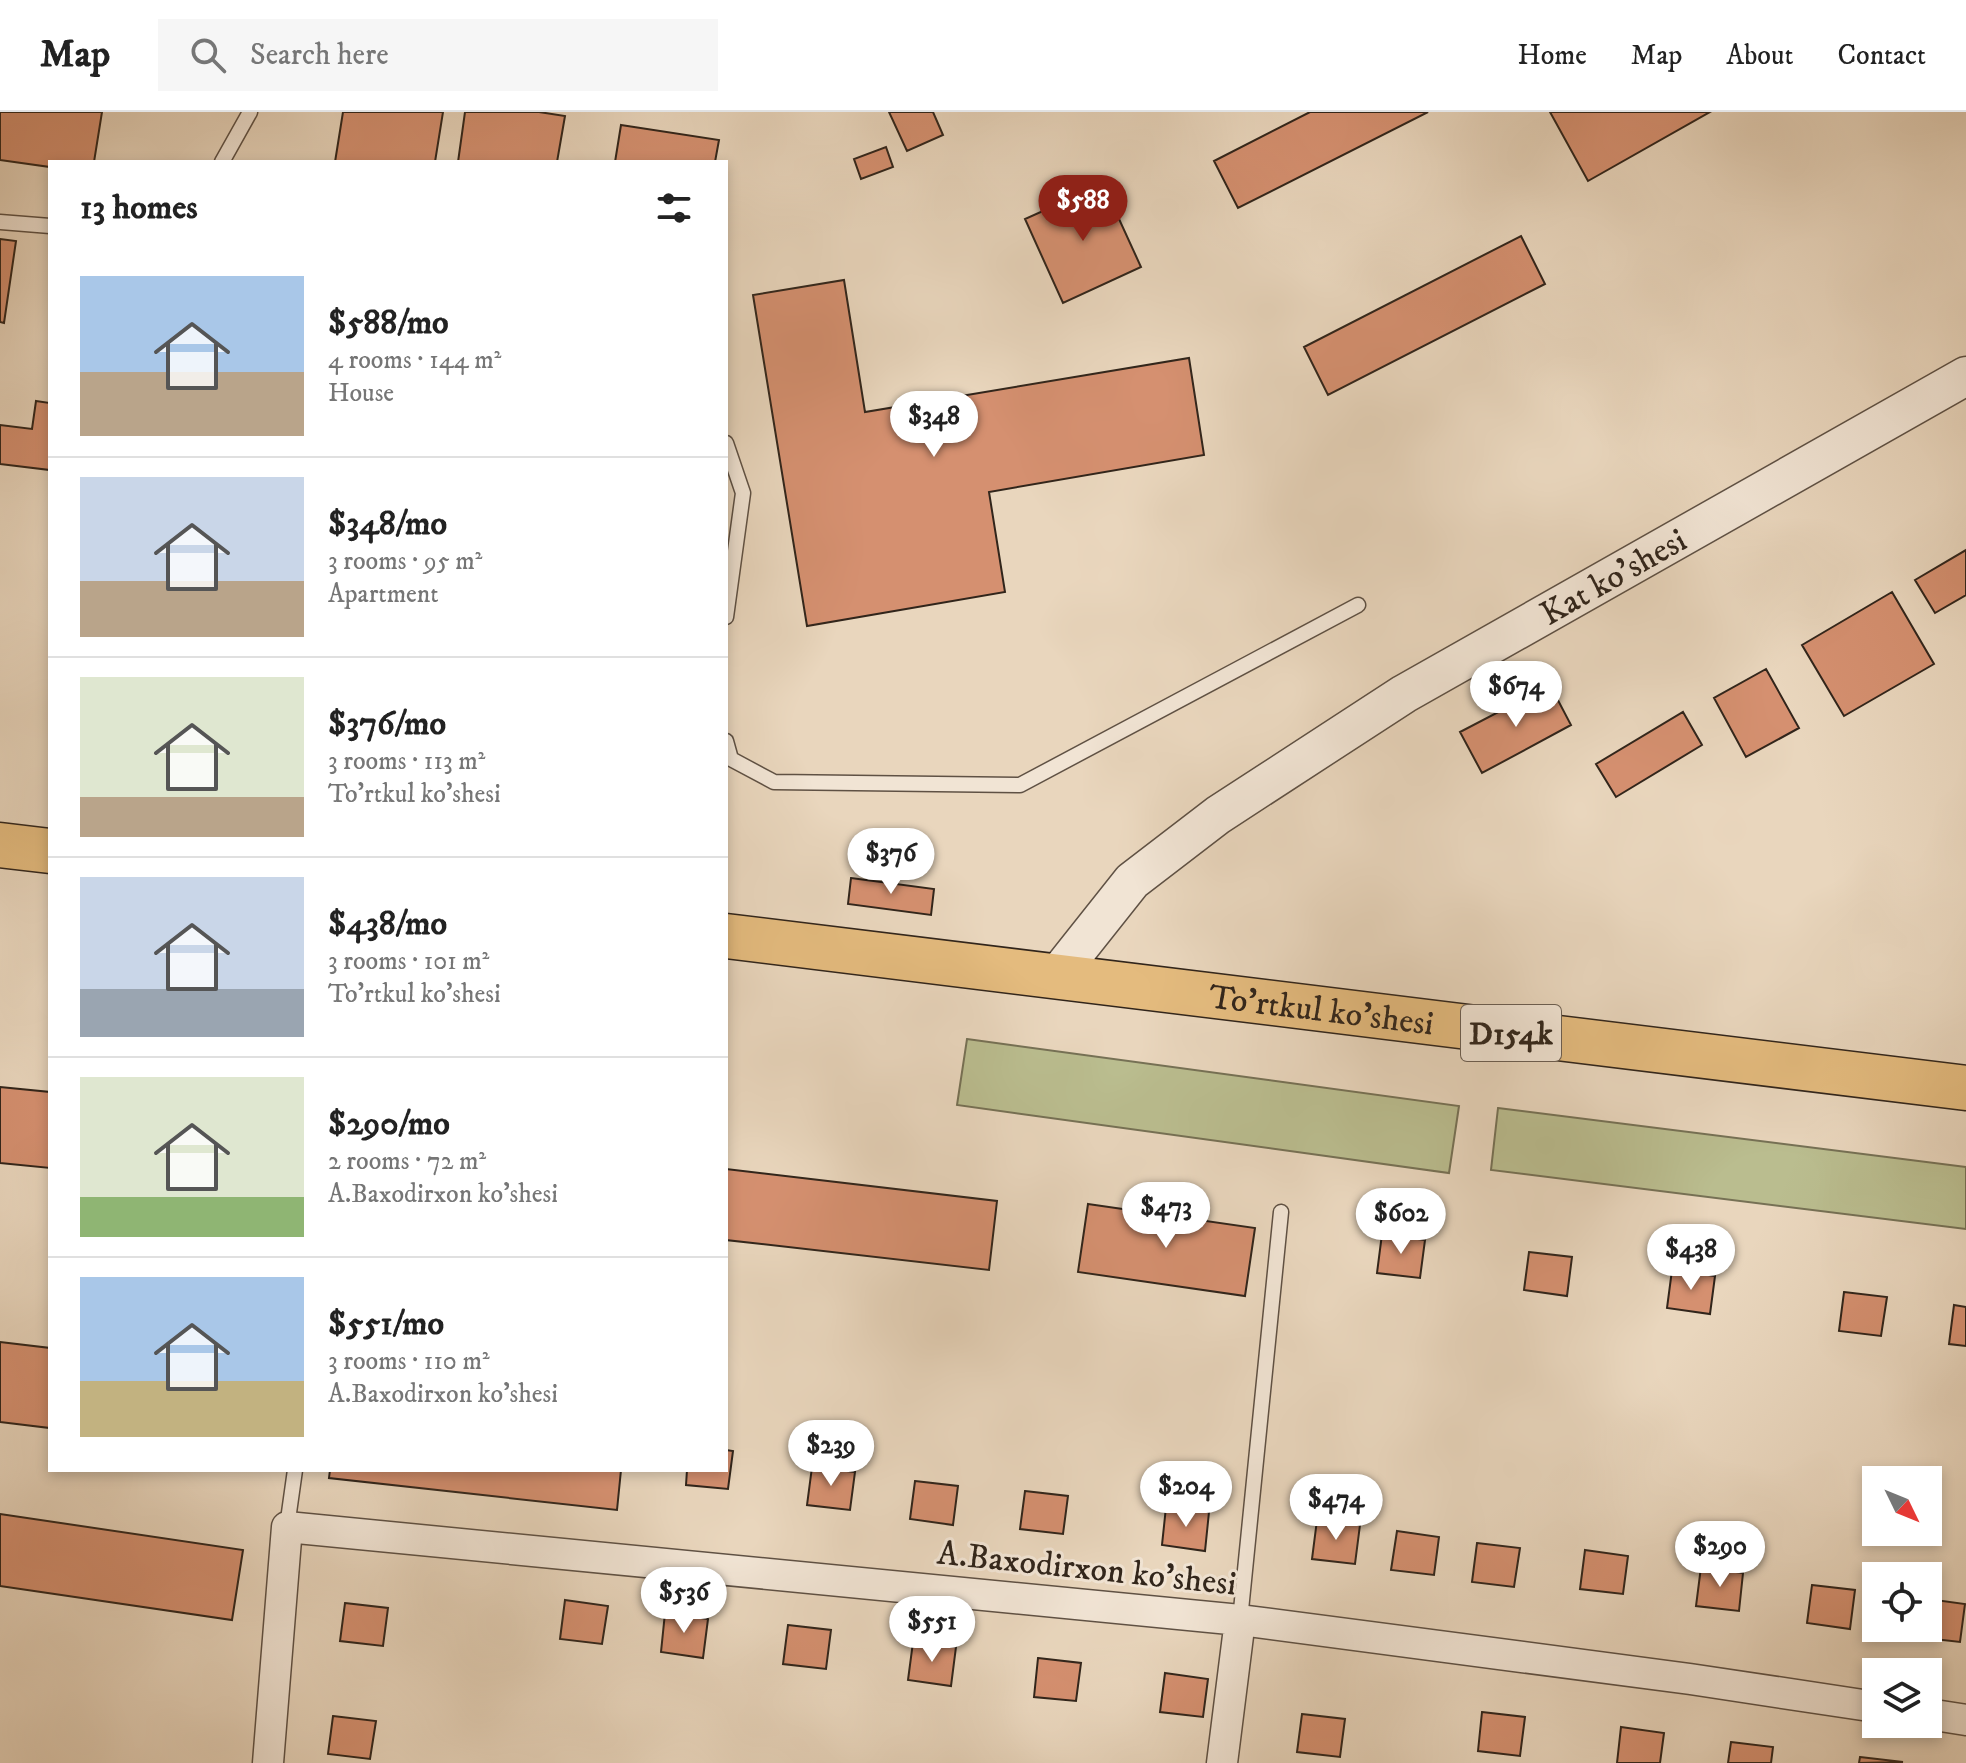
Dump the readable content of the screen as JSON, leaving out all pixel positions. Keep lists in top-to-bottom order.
{
  "streets": {
    "main road": ["To'rtkul ko'shesi", "D154k"],
    "street": ["Kat ko'shesi", "A.Baxodirxon ko'shesi"]
  },
  "crossings": [
    ["Kat ko'shesi", "To'rtkul ko'shesi"]
  ],
  "north": "bottom right",
  "page": {
    "header": "Map",
    "search": "Search here",
    "nav": [
      "Home",
      "Map",
      "About",
      "Contact"
    ],
    "heading": "13 homes",
    "price": [
      "$588",
      "$348",
      "$674",
      "$376",
      "$473",
      "$602",
      "$438",
      "$239",
      "$204",
      "$474",
      "$290",
      "$536",
      "$551"
    ],
    "list": [
      {
        "name": "$588/mo",
        "note": "4 rooms · 144 m² · House"
      },
      {
        "name": "$348/mo",
        "note": "3 rooms · 95 m² · Apartment"
      },
      {
        "name": "$376/mo",
        "note": "3 rooms · 113 m² · To'rtkul ko'shesi"
      },
      {
        "name": "$438/mo",
        "note": "3 rooms · 101 m² · To'rtkul ko'shesi"
      },
      {
        "name": "$290/mo",
        "note": "2 rooms · 72 m² · A.Baxodirxon ko'shesi"
      },
      {
        "name": "$551/mo",
        "note": "3 rooms · 110 m² · A.Baxodirxon ko'shesi"
      }
    ]
  }
}
